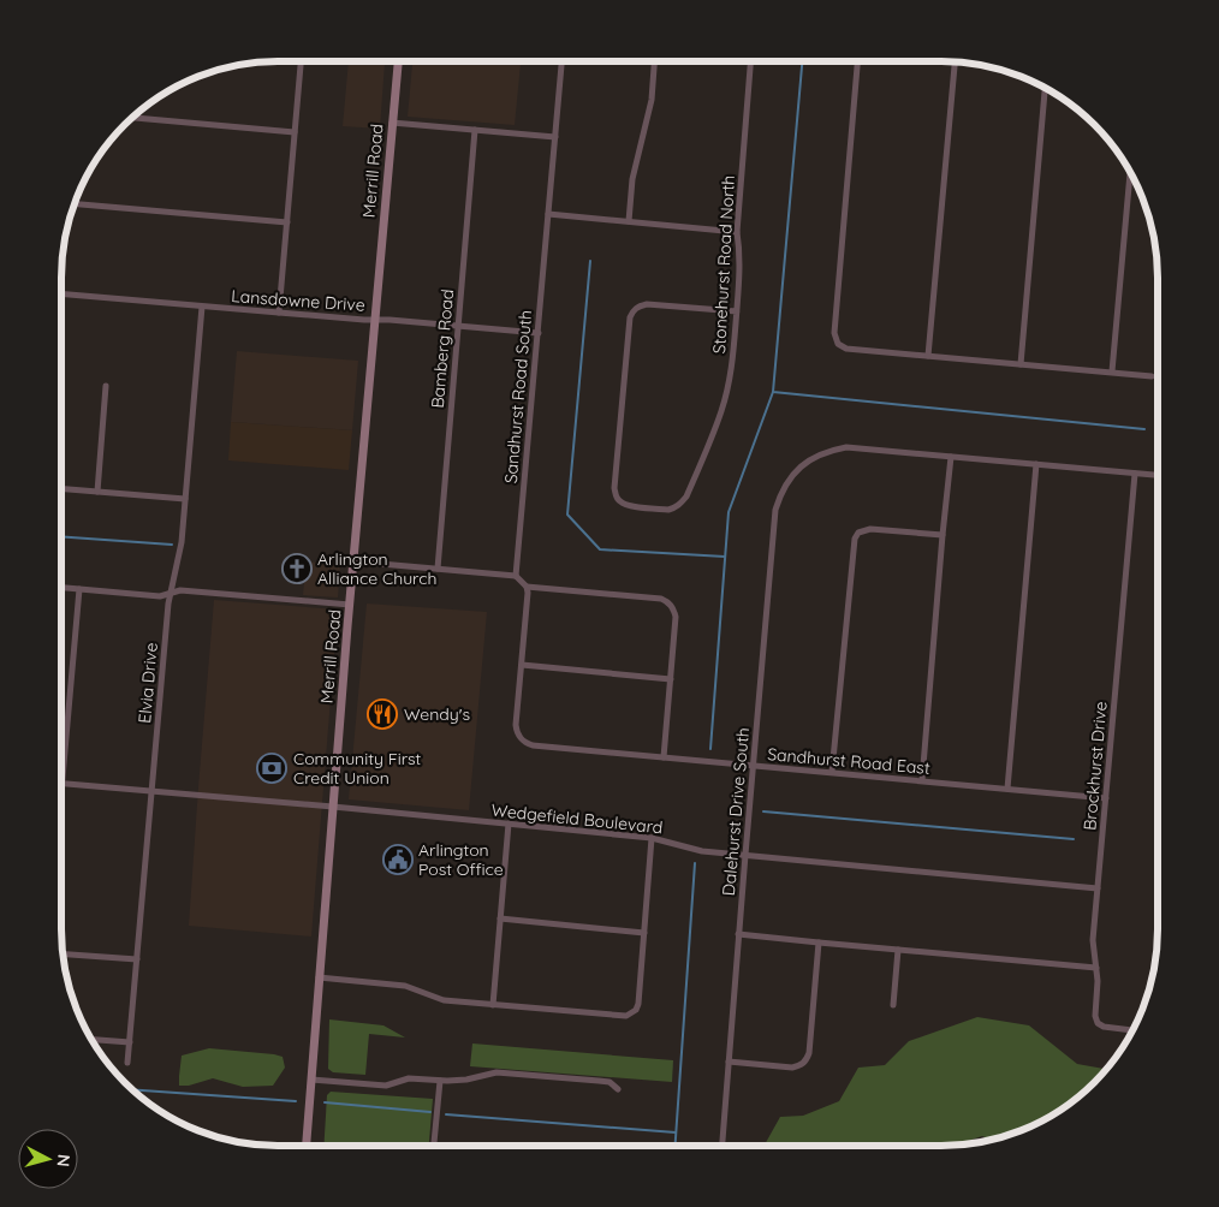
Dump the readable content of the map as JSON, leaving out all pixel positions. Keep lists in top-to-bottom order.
{
  "streets": {
    "main road": ["Merrill Road"],
    "street": [
      "Stonehurst Road North",
      "Lansdowne Drive",
      "Bamberg Road",
      "Sandhurst Road South",
      "Elvia Drive",
      "Sandhurst Road East",
      "Brockhurst Drive",
      "Dalehurst Drive South",
      "Wedgefield Boulevard"
    ]
  },
  "crossings": [
    ["Merrill Road", "Lansdowne Drive"],
    ["Merrill Road", "Wedgefield Boulevard"],
    ["Lansdowne Drive", "Bamberg Road"],
    ["Lansdowne Drive", "Sandhurst Road South"],
    ["Lansdowne Drive", "Elvia Drive"],
    ["Elvia Drive", "Wedgefield Boulevard"],
    ["Sandhurst Road East", "Brockhurst Drive"],
    ["Sandhurst Road East", "Dalehurst Drive South"],
    ["Brockhurst Drive", "Dalehurst Drive South"],
    ["Brockhurst Drive", "Wedgefield Boulevard"],
    ["Dalehurst Drive South", "Wedgefield Boulevard"]
  ],
  "places": {
    "church": ["Arlington Alliance Church"],
    "restaurant": ["Wendy's"],
    "bank": ["Community First Credit Union"],
    "public building": ["Arlington Post Office"]
  },
  "north": "right"
}
